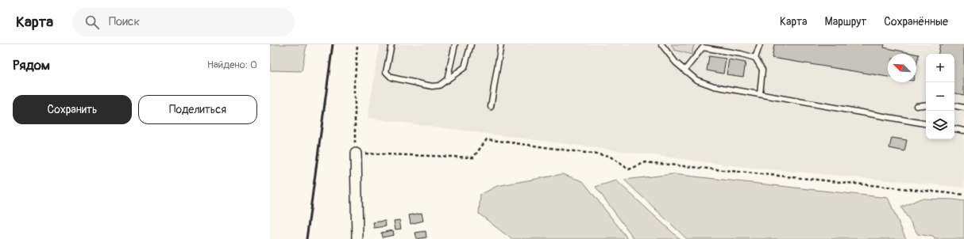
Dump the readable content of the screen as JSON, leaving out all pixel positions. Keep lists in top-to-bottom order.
{
  "north": "top left",
  "page": {
    "header": "Карта",
    "search": "Поиск",
    "nav": ["Карта", "Маршрут", "Сохранённые"],
    "heading": ["Рядом", "Найдено: 0"],
    "map_buttons": ["+", "−"],
    "buttons": ["Сохранить", "Поделиться"]
  }
}
